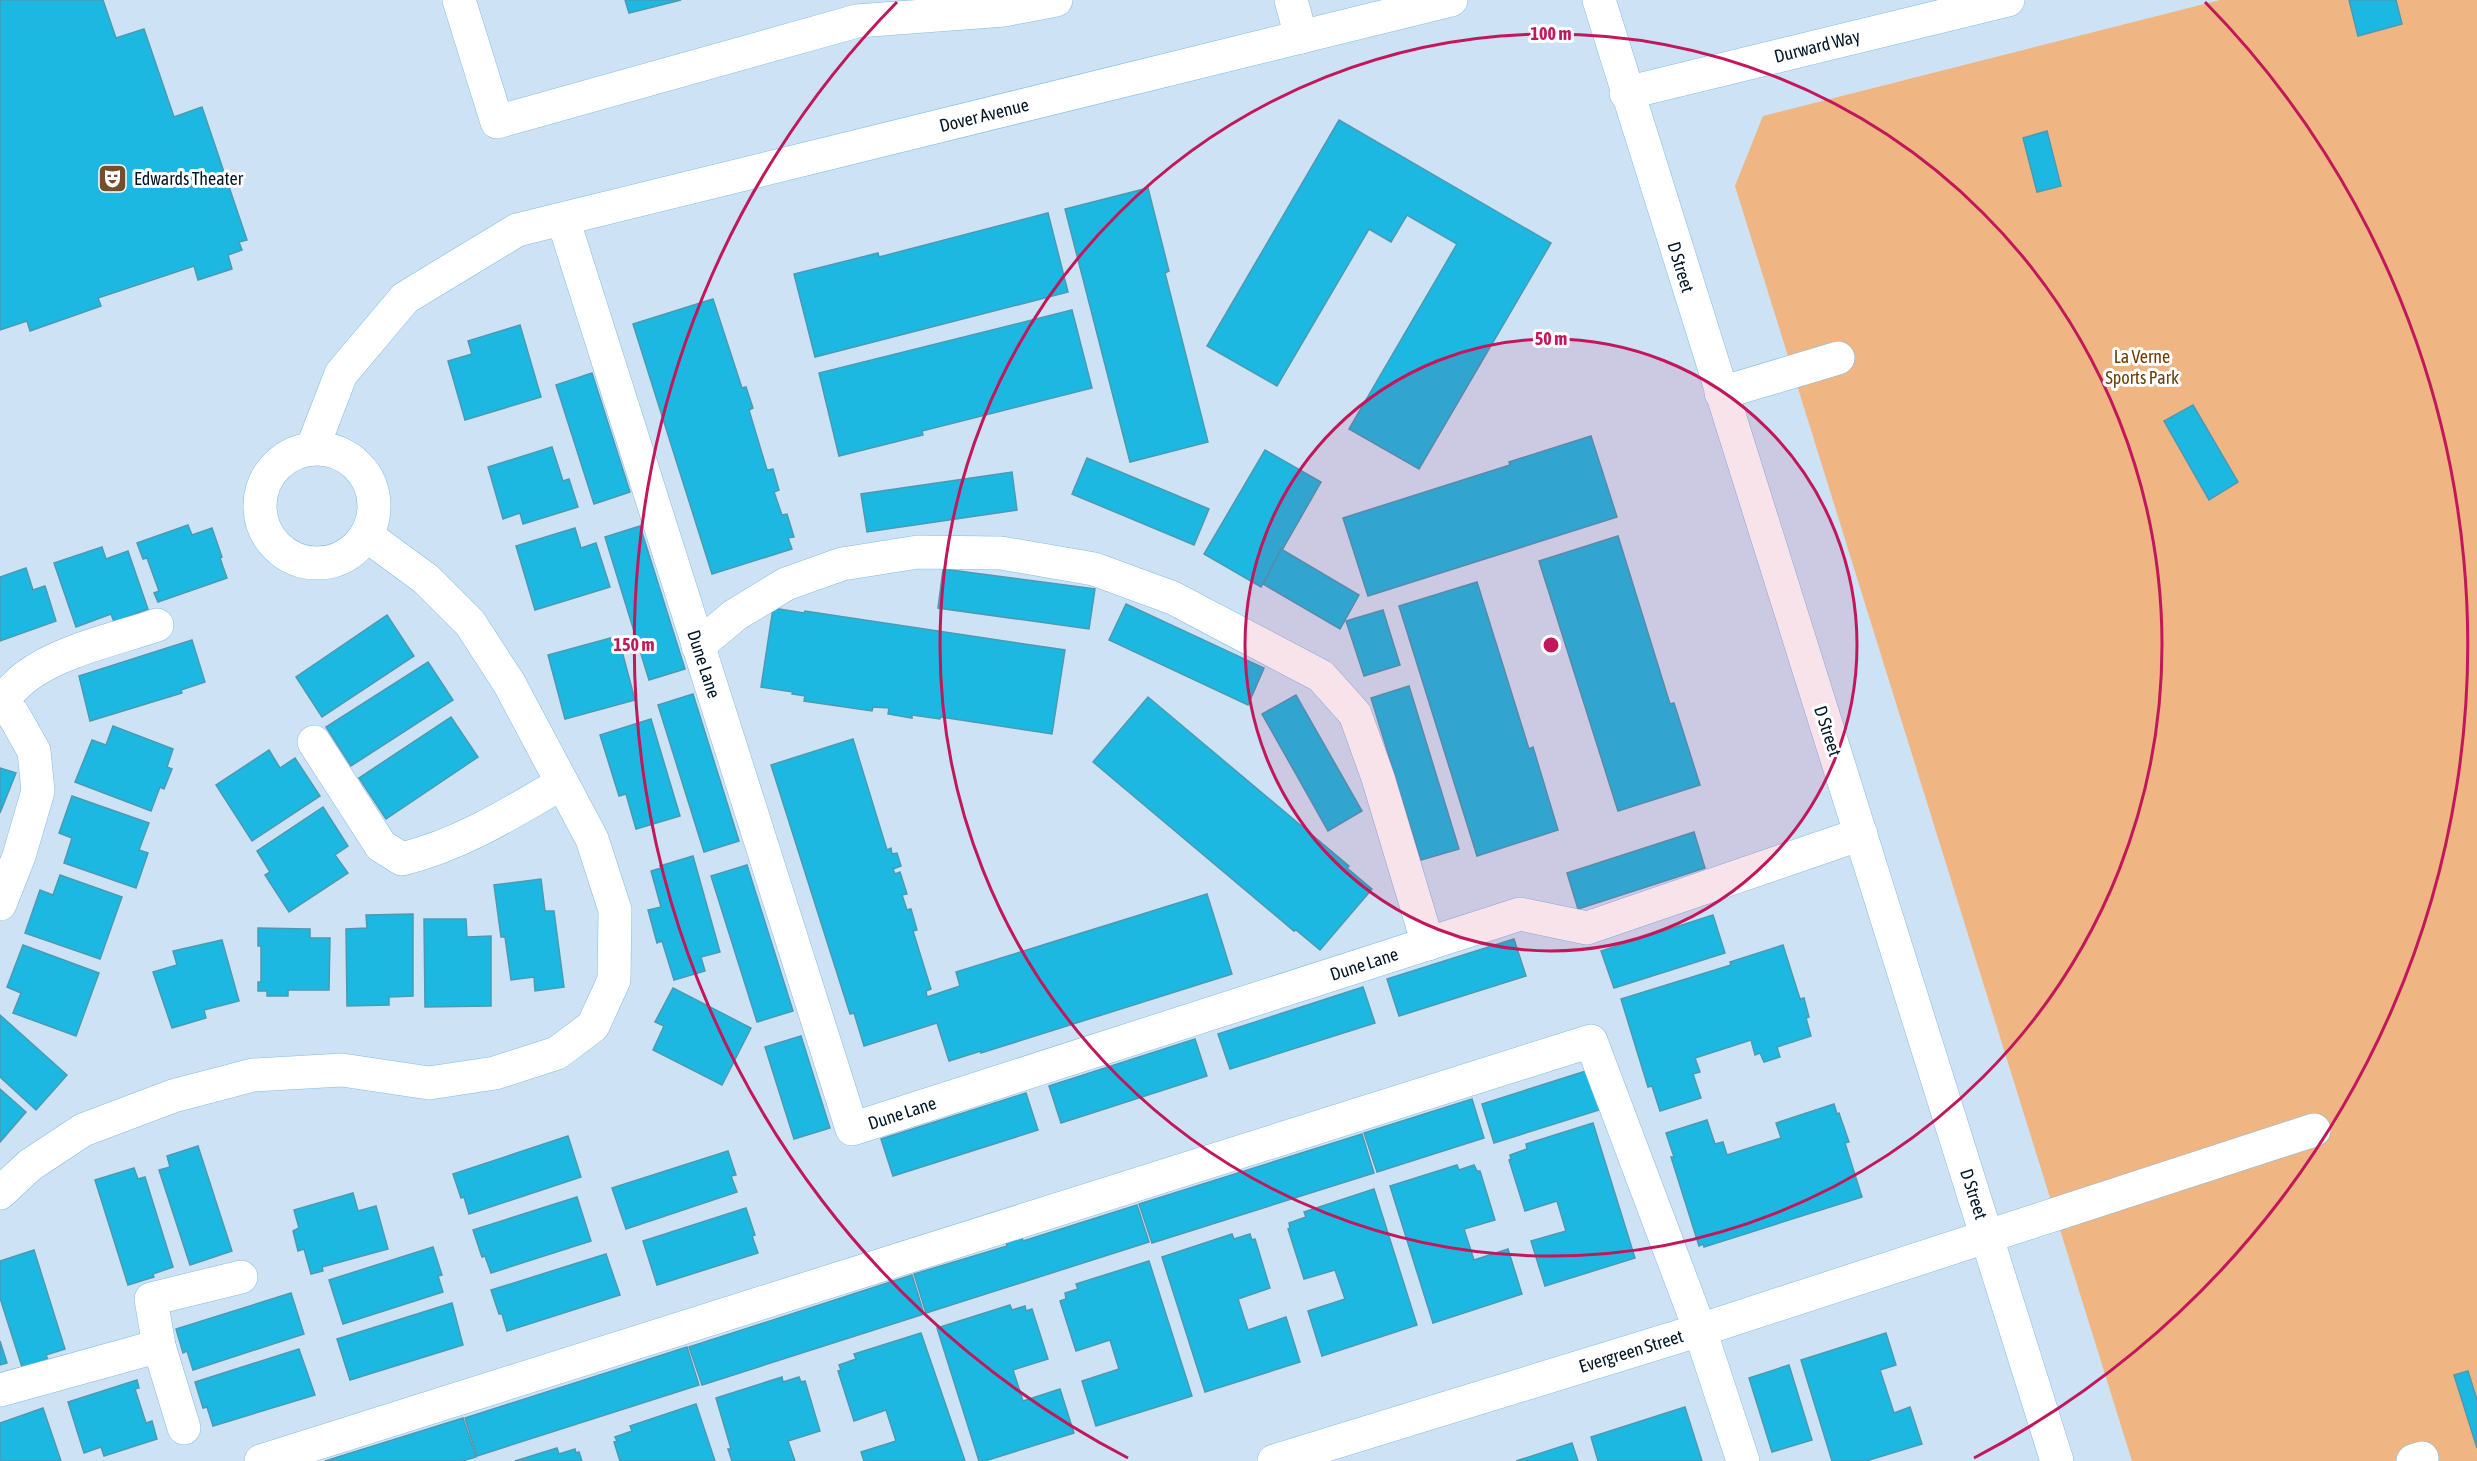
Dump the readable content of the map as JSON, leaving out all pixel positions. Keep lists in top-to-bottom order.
{
  "streets": {
    "street": [
      "Durward Way",
      "Dover Avenue",
      "D Street",
      "Dune Lane",
      "Evergreen Street"
    ]
  },
  "crossings": [
    ["Durward Way", "D Street"],
    ["Dover Avenue", "Dune Lane"],
    ["D Street", "Dune Lane"],
    ["D Street", "Evergreen Street"]
  ],
  "parks": ["La Verne Sports Park"],
  "places": {
    "theatre": ["Edwards Theater"]
  },
  "rings": ["100 m", "50 m", "150 m"]
}
